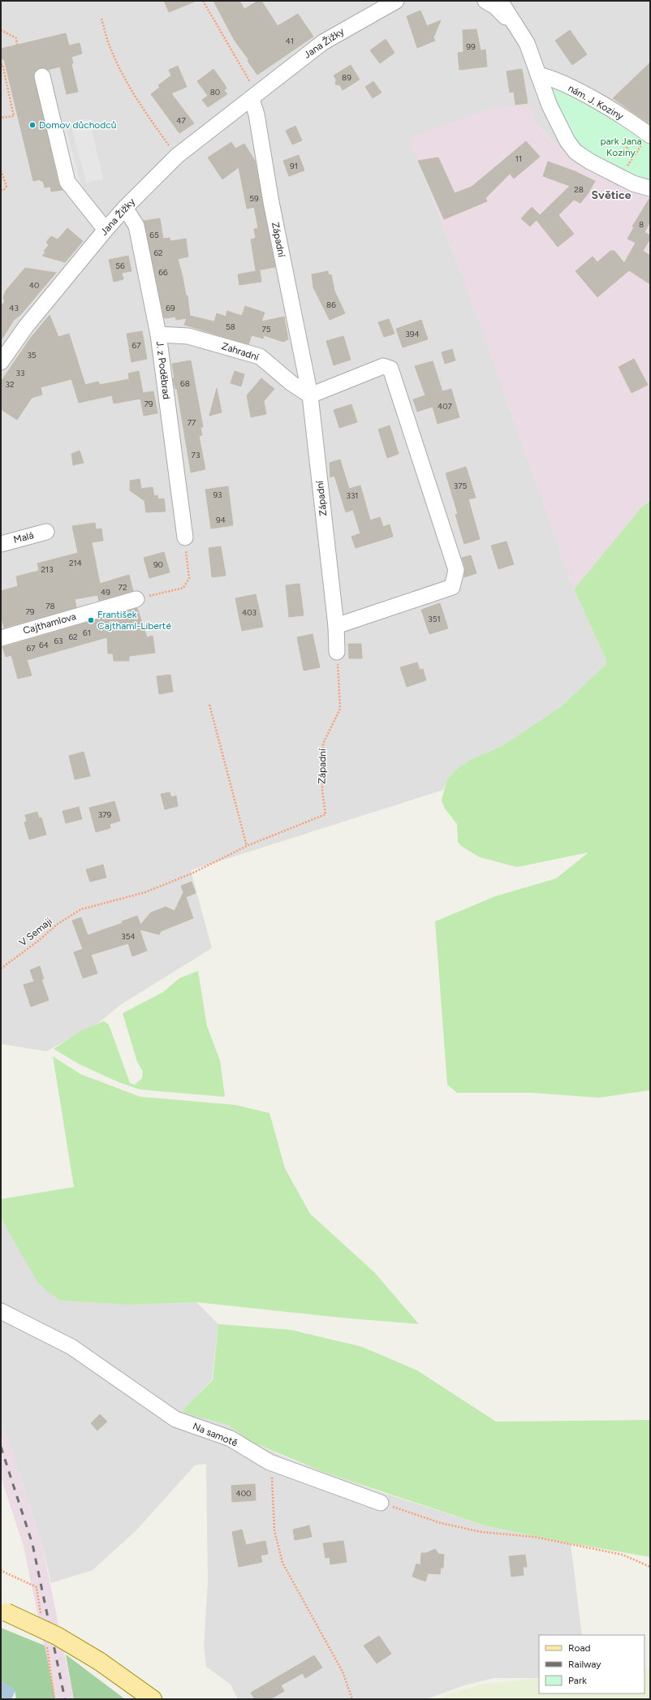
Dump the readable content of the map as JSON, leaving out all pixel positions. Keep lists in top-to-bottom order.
{
  "streets": {
    "street": [
      "Jana Žižky",
      "nám. J. Koziny",
      "Západní",
      "Zahradní",
      "J. z Poděbrad",
      "Malá",
      "Cajthamlova",
      "Na samotě"
    ],
    "path": ["V Semaji"]
  },
  "crossings": [
    ["Jana Žižky", "Západní"],
    ["Jana Žižky", "J. z Poděbrad"],
    ["Západní", "Zahradní"],
    ["Západní", "V Semaji"],
    ["Zahradní", "J. z Poděbrad"]
  ],
  "districts": ["Světice"],
  "parks": ["park Jana Koziny"],
  "places": ["Domov důchodců", "František Cajthaml-Liberté"],
  "house_numbers": [
    "41",
    "99",
    "89",
    "80",
    "47",
    "11",
    "91",
    "28",
    "59",
    "8",
    "65",
    "62",
    "56",
    "66",
    "40",
    "86",
    "43",
    "69",
    "58",
    "75",
    "394",
    "67",
    "35",
    "33",
    "68",
    "32",
    "79",
    "407",
    "77",
    "73",
    "375",
    "93",
    "331",
    "94",
    "214",
    "90",
    "213",
    "72",
    "49",
    "78",
    "79",
    "403",
    "351",
    "61",
    "62",
    "63",
    "64",
    "67",
    "379",
    "354",
    "400"
  ],
  "legend": ["Road", "Railway", "Park"]
}
